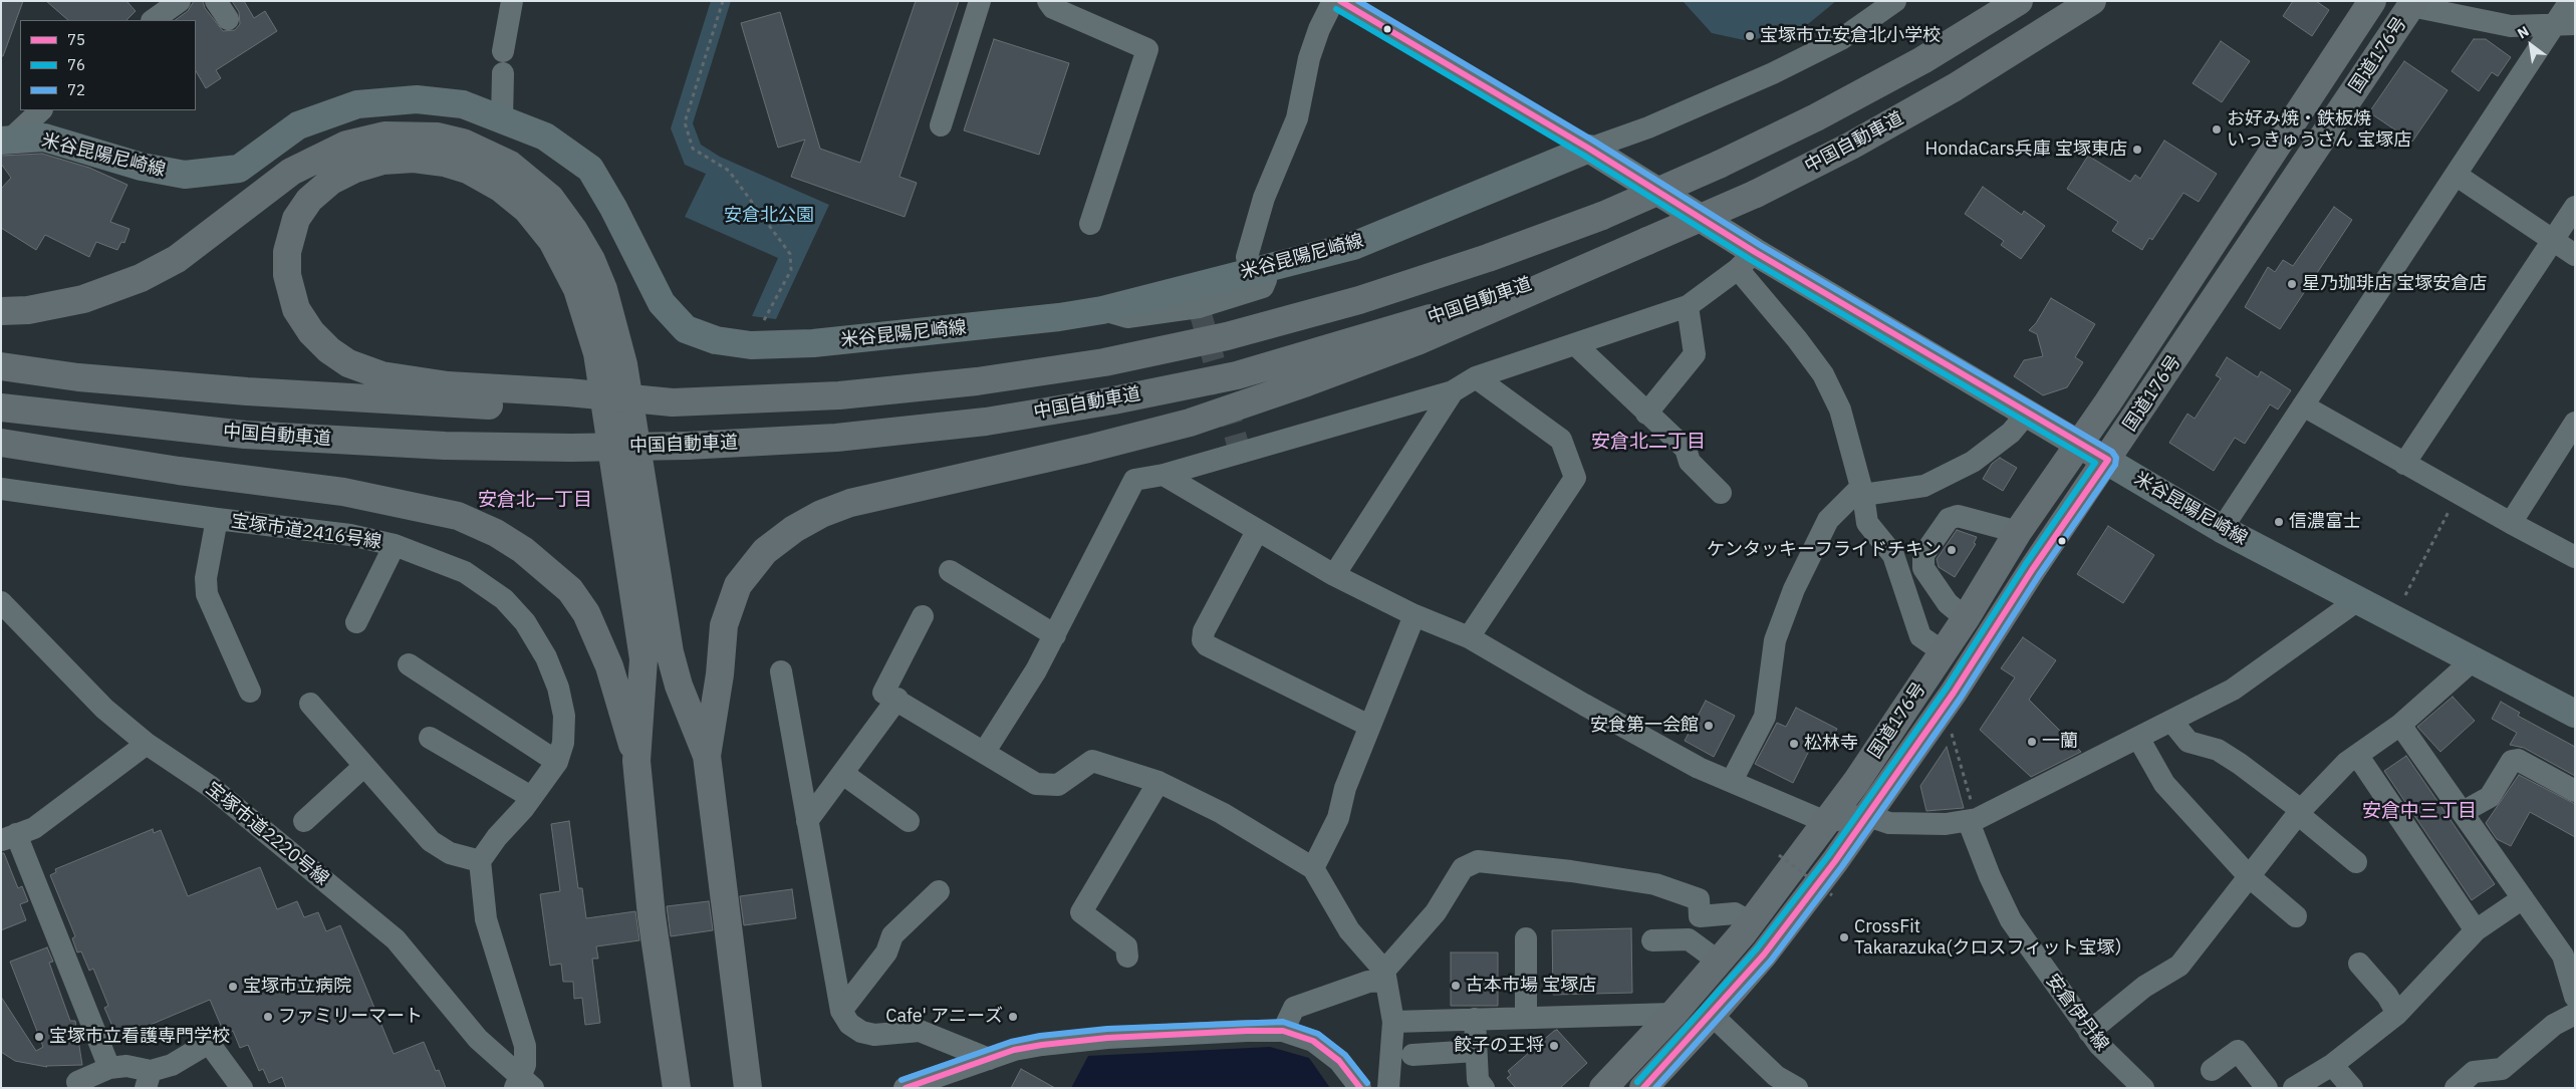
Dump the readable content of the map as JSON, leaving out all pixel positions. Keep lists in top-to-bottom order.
{
  "streets": {
    "highway": ["国道176号", "中国自動車道"],
    "main road": ["米谷昆陽尼崎線"],
    "street": ["宝塚市道2416号線", "宝塚市道2220号線", "安倉伊丹線"]
  },
  "crossings": [
    ["国道176号", "米谷昆陽尼崎線"]
  ],
  "districts": ["安倉北二丁目", "安倉北一丁目", "安倉中三丁目"],
  "parks": ["安倉北公園"],
  "places": [
    "宝塚市立安倉北小学校",
    "お好み焼・鉄板焼 いっきゅうさん 宝塚店",
    "HondaCars兵庫 宝塚東店",
    "星乃珈琲店 宝塚安倉店",
    "信濃富士",
    "ケンタッキーフライドチキン",
    "安食第一会館",
    "一蘭",
    "松林寺",
    "CrossFit Takarazuka(クロスフィット宝塚）",
    "古本市場 宝塚店",
    "宝塚市立病院",
    "ファミリーマート",
    "Cafe' アニーズ",
    "宝塚市立看護専門学校",
    "餃子の王将"
  ],
  "lines": ["transit line 75", "transit line 72", "transit line 76"],
  "legend": ["75", "76", "72"],
  "north": "top left"
}
